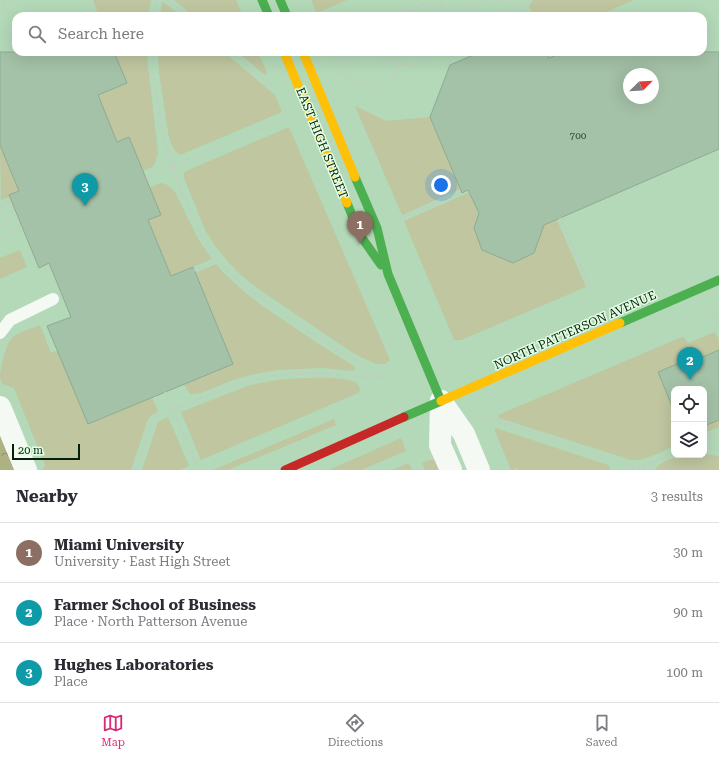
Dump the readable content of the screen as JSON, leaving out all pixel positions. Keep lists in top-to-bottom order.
{
  "streets": {
    "main road": ["EAST HIGH STREET", "NORTH PATTERSON AVENUE"]
  },
  "crossings": [
    ["EAST HIGH STREET", "NORTH PATTERSON AVENUE"]
  ],
  "house_numbers": ["700"],
  "scale_bar": "20 m",
  "north": "top right",
  "page": {
    "search": "Search here",
    "pins": ["3", "1", "2"],
    "scale": "20 m",
    "heading": ["Nearby", "3 results"],
    "list": [
      {
        "mark": "1",
        "name": "Miami University",
        "note": "University · East High Street",
        "value": "30 m"
      },
      {
        "mark": "2",
        "name": "Farmer School of Business",
        "note": "Place · North Patterson Avenue",
        "value": "90 m"
      },
      {
        "mark": "3",
        "name": "Hughes Laboratories",
        "note": "Place",
        "value": "100 m"
      }
    ],
    "nav": ["Map", "Directions", "Saved"]
  }
}
